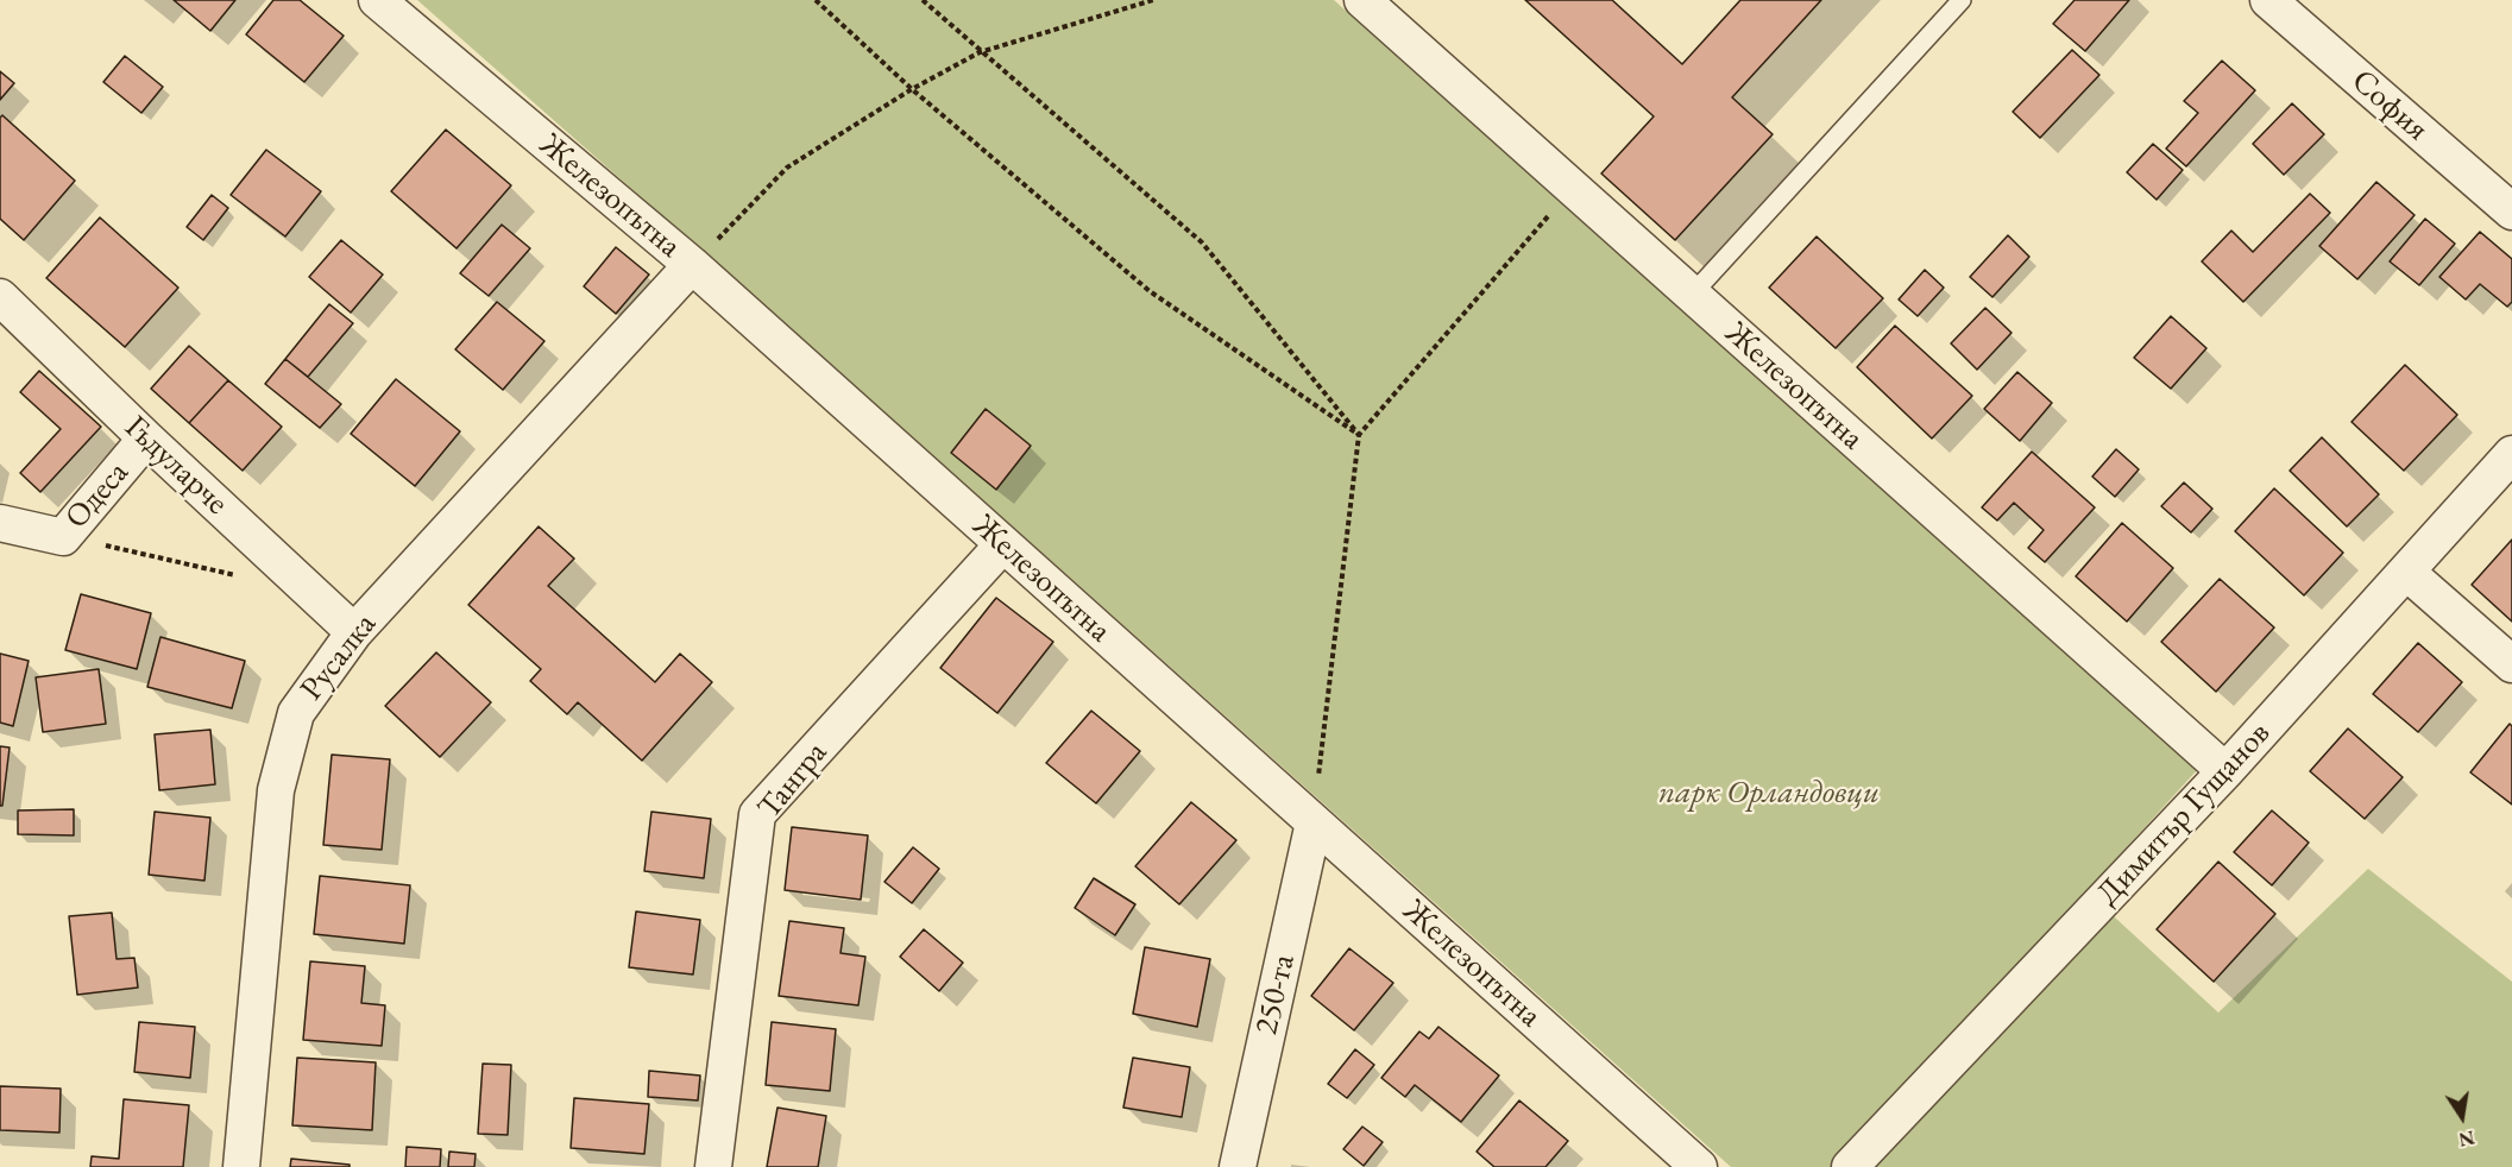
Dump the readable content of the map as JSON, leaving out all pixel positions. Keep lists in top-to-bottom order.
{
  "streets": {
    "street": [
      "София",
      "Железопътна",
      "Гъдуларче",
      "Одеса",
      "Русалка",
      "Тангра",
      "Димитър Гущанов",
      "250-та"
    ]
  },
  "crossings": [
    ["Железопътна", "Русалка"],
    ["Железопътна", "Тангра"],
    ["Железопътна", "Димитър Гущанов"],
    ["Железопътна", "250-та"],
    ["Гъдуларче", "Одеса"],
    ["Гъдуларче", "Русалка"]
  ],
  "parks": ["парк Орландовци"],
  "north": "bottom"
}
